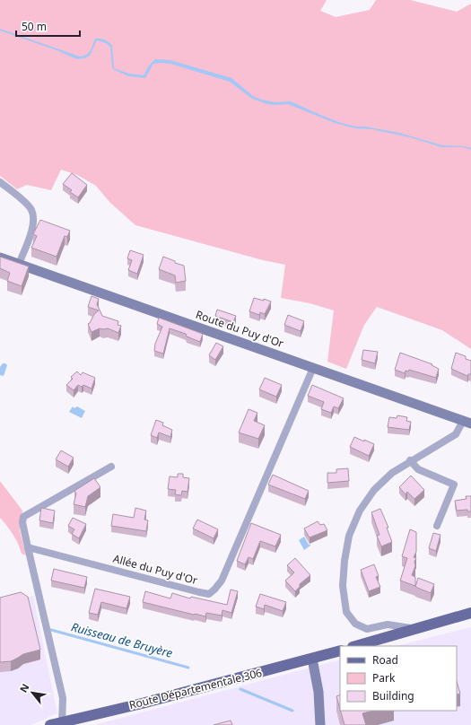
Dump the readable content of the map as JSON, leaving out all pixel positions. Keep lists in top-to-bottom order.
{
  "streets": {
    "main road": ["Route du Puy d'Or", "Route Départementale 306"],
    "street": ["Allée du Puy d'Or"]
  },
  "crossings": [
    ["Route du Puy d'Or", "Allée du Puy d'Or"]
  ],
  "water": ["Ruisseau de Bruyère"],
  "legend": ["Road", "Park", "Building"],
  "scale_bar": "50 m",
  "north": "top left"
}
